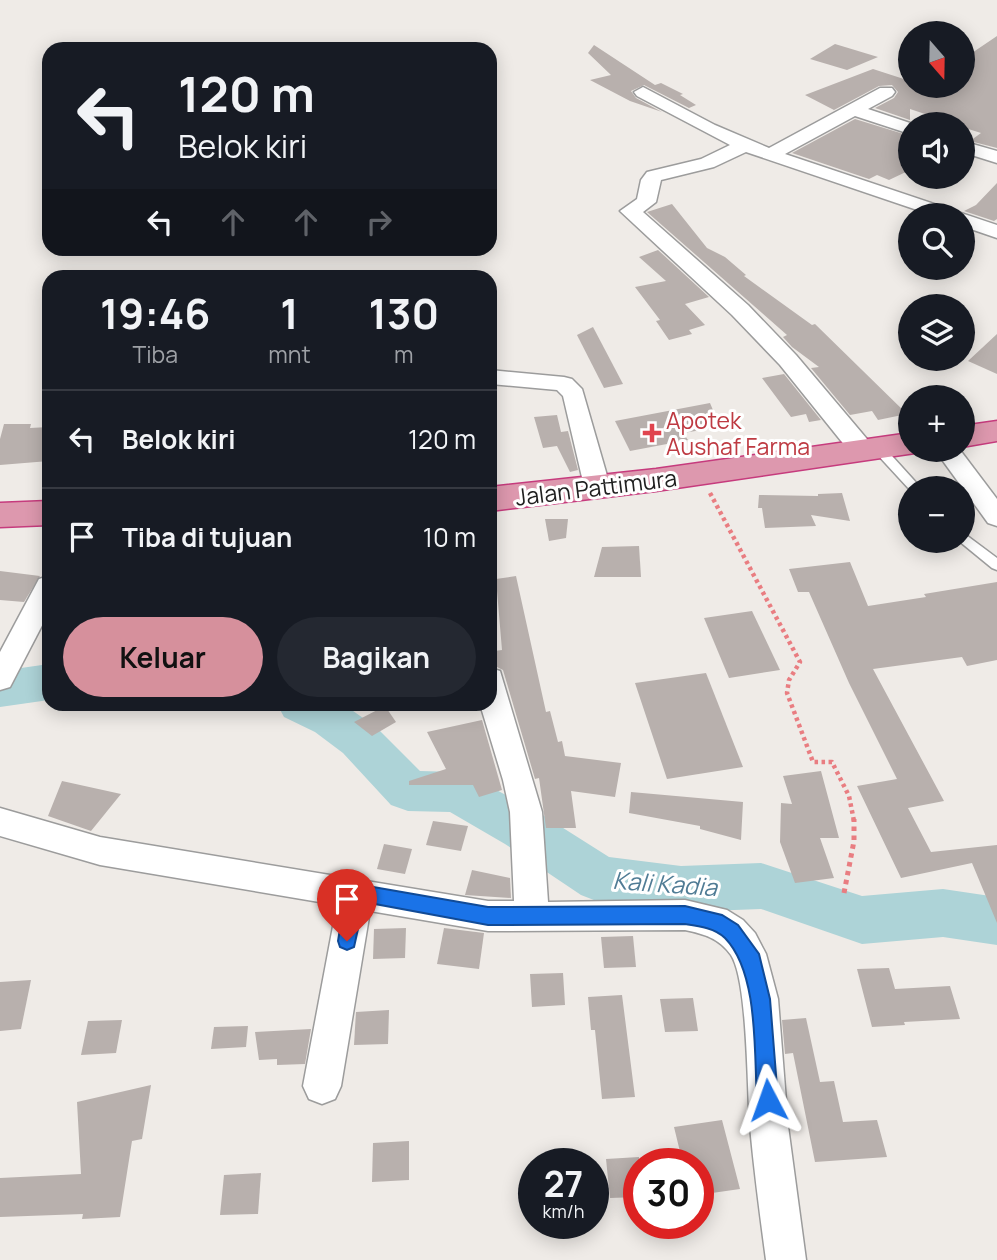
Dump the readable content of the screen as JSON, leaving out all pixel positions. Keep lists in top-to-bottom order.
{
  "streets": {
    "highway": ["Jalan Pattimura"]
  },
  "water": ["Kali Kadia"],
  "places": {
    "health": ["Apotek Aushaf Farma"]
  },
  "north": "bottom",
  "page": {
    "map_buttons": ["+", "−"],
    "turn": ["120 m", "Belok kiri"],
    "eta": [
      "19:46",
      "Tiba",
      "1",
      "mnt",
      "130",
      "m"
    ],
    "list": [
      {
        "name": "Belok kiri",
        "value": "120 m"
      },
      {
        "name": "Tiba di tujuan",
        "value": "10 m"
      }
    ],
    "buttons": ["Keluar", "Bagikan"],
    "speed": "27 km/h",
    "limit": "30"
  }
}
